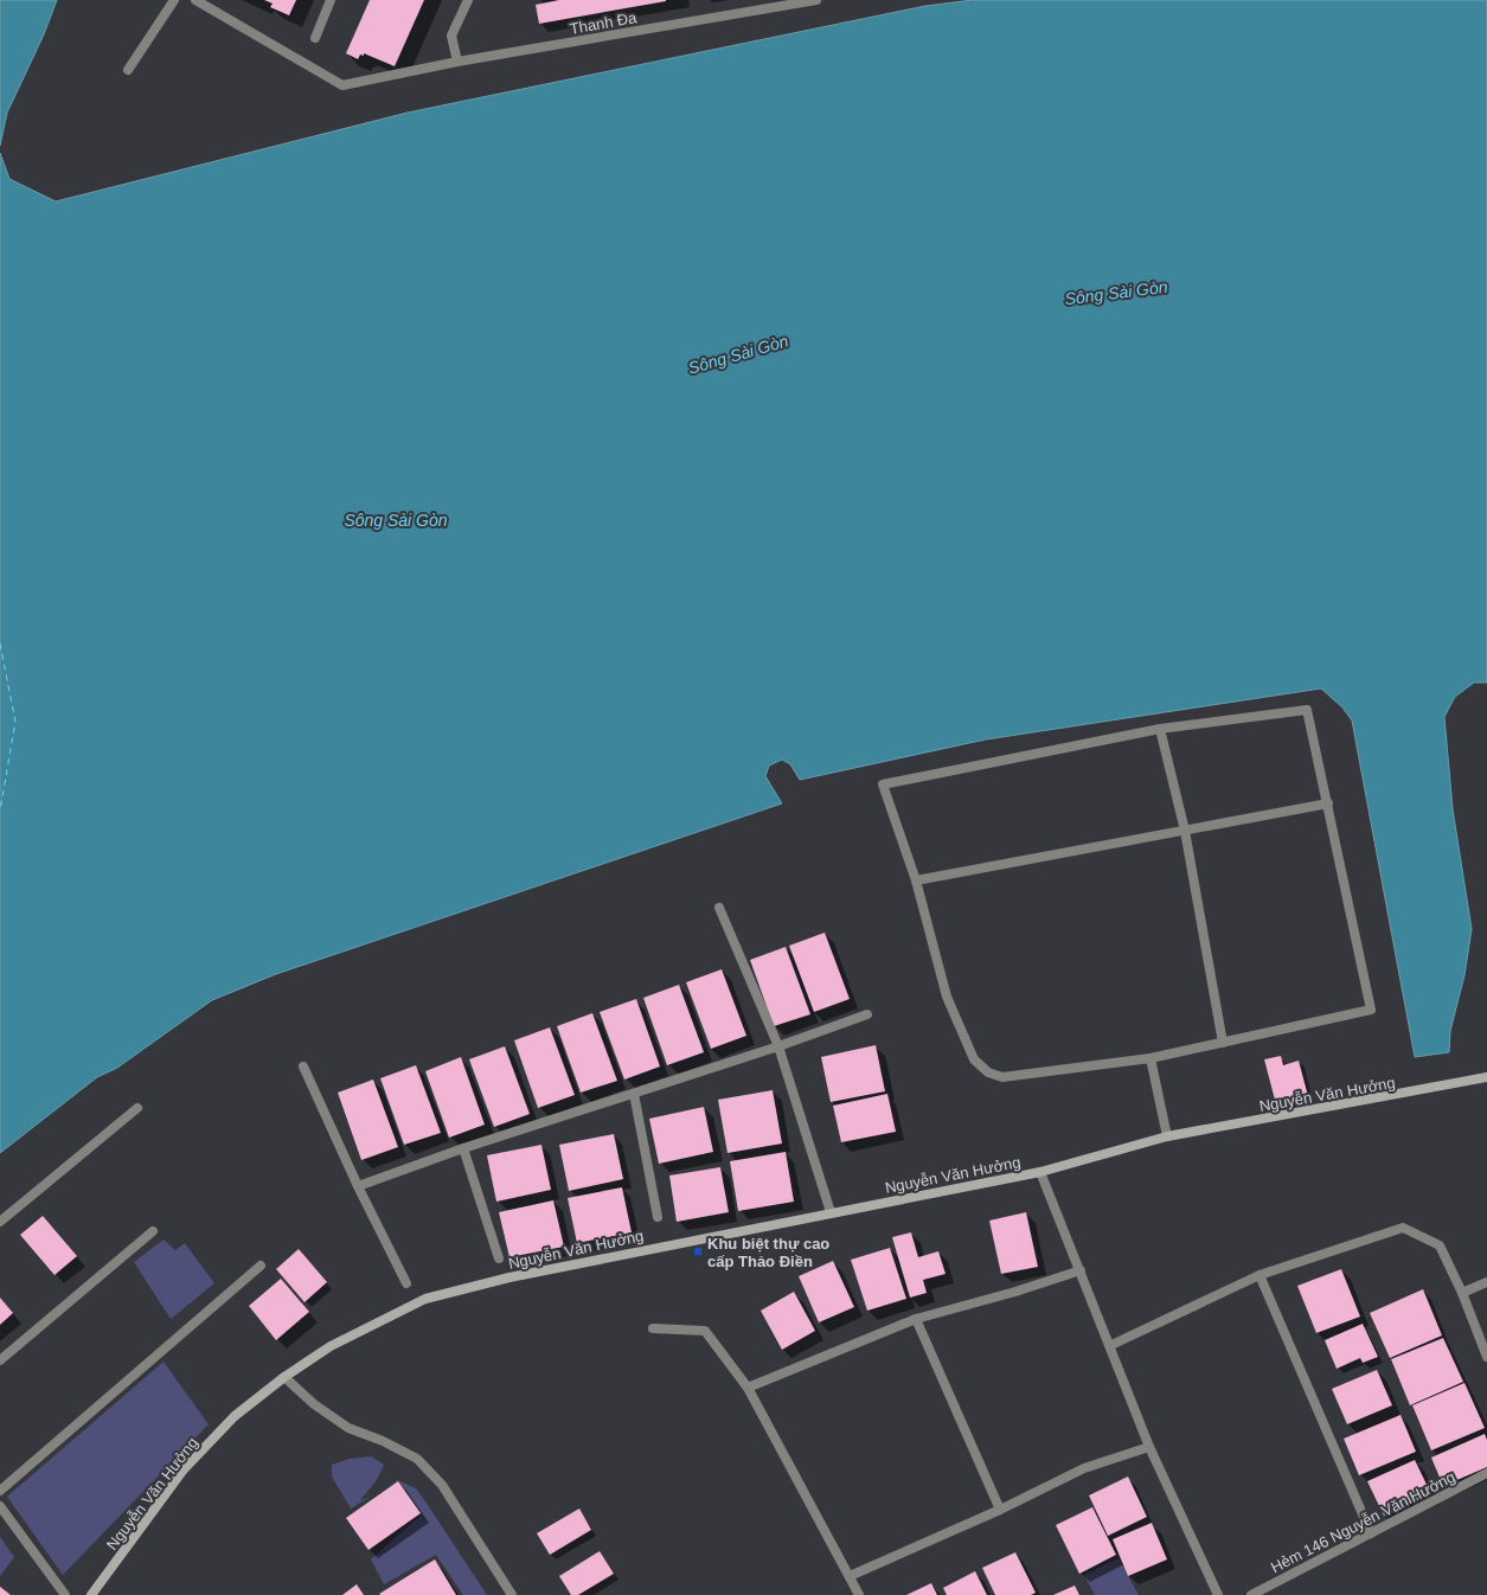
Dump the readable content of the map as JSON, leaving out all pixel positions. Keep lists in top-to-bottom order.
{
  "streets": {
    "main road": ["Nguyễn Văn Hưởng"],
    "street": ["Thanh Đa", "Hẻm 146 Nguyễn Văn Hưởng"]
  },
  "water": ["Sông Sài Gòn"],
  "places": {
    "transit": ["Khu biệt thự cao cấp Thảo Điền"]
  }
}
